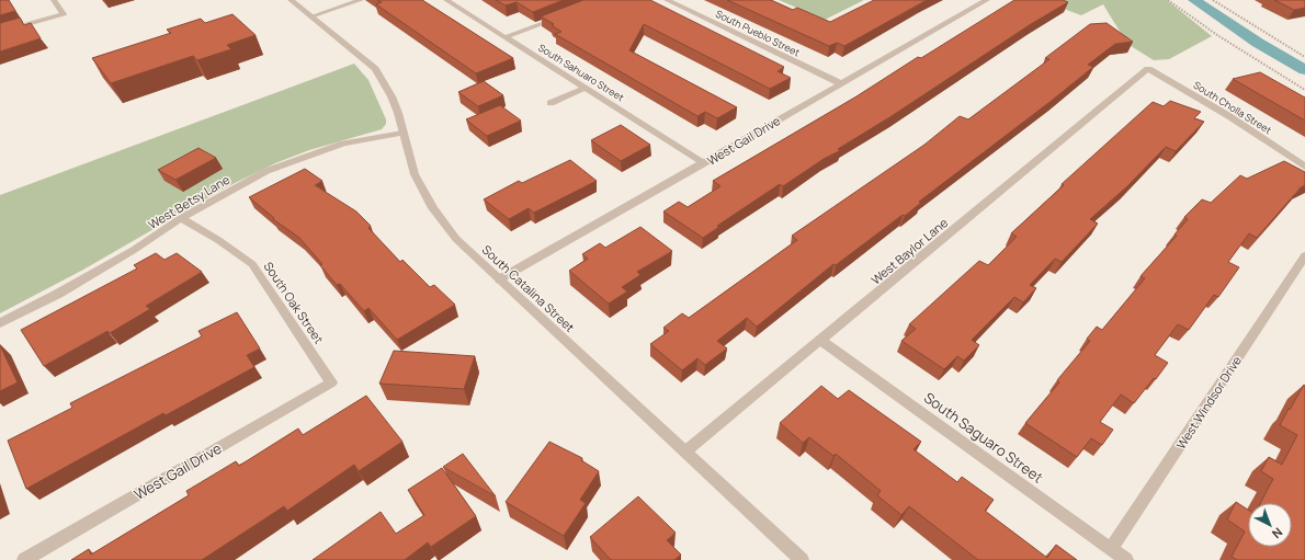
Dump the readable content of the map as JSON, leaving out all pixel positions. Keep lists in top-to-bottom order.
{
  "streets": {
    "street": [
      "South Pueblo Street",
      "South Sahuaro Street",
      "South Cholla Street",
      "West Gail Drive",
      "West Betsy Lane",
      "West Baylor Lane",
      "South Catalina Street",
      "South Oak Street",
      "West Windsor Drive",
      "South Saguaro Street"
    ]
  },
  "crossings": [
    ["South Pueblo Street", "West Gail Drive"],
    ["South Sahuaro Street", "West Gail Drive"],
    ["South Cholla Street", "West Baylor Lane"],
    ["West Gail Drive", "South Catalina Street"],
    ["West Gail Drive", "South Oak Street"],
    ["West Betsy Lane", "South Catalina Street"],
    ["West Betsy Lane", "South Oak Street"],
    ["West Baylor Lane", "South Catalina Street"],
    ["West Baylor Lane", "South Saguaro Street"],
    ["West Windsor Drive", "South Saguaro Street"]
  ],
  "north": "bottom right"
}
